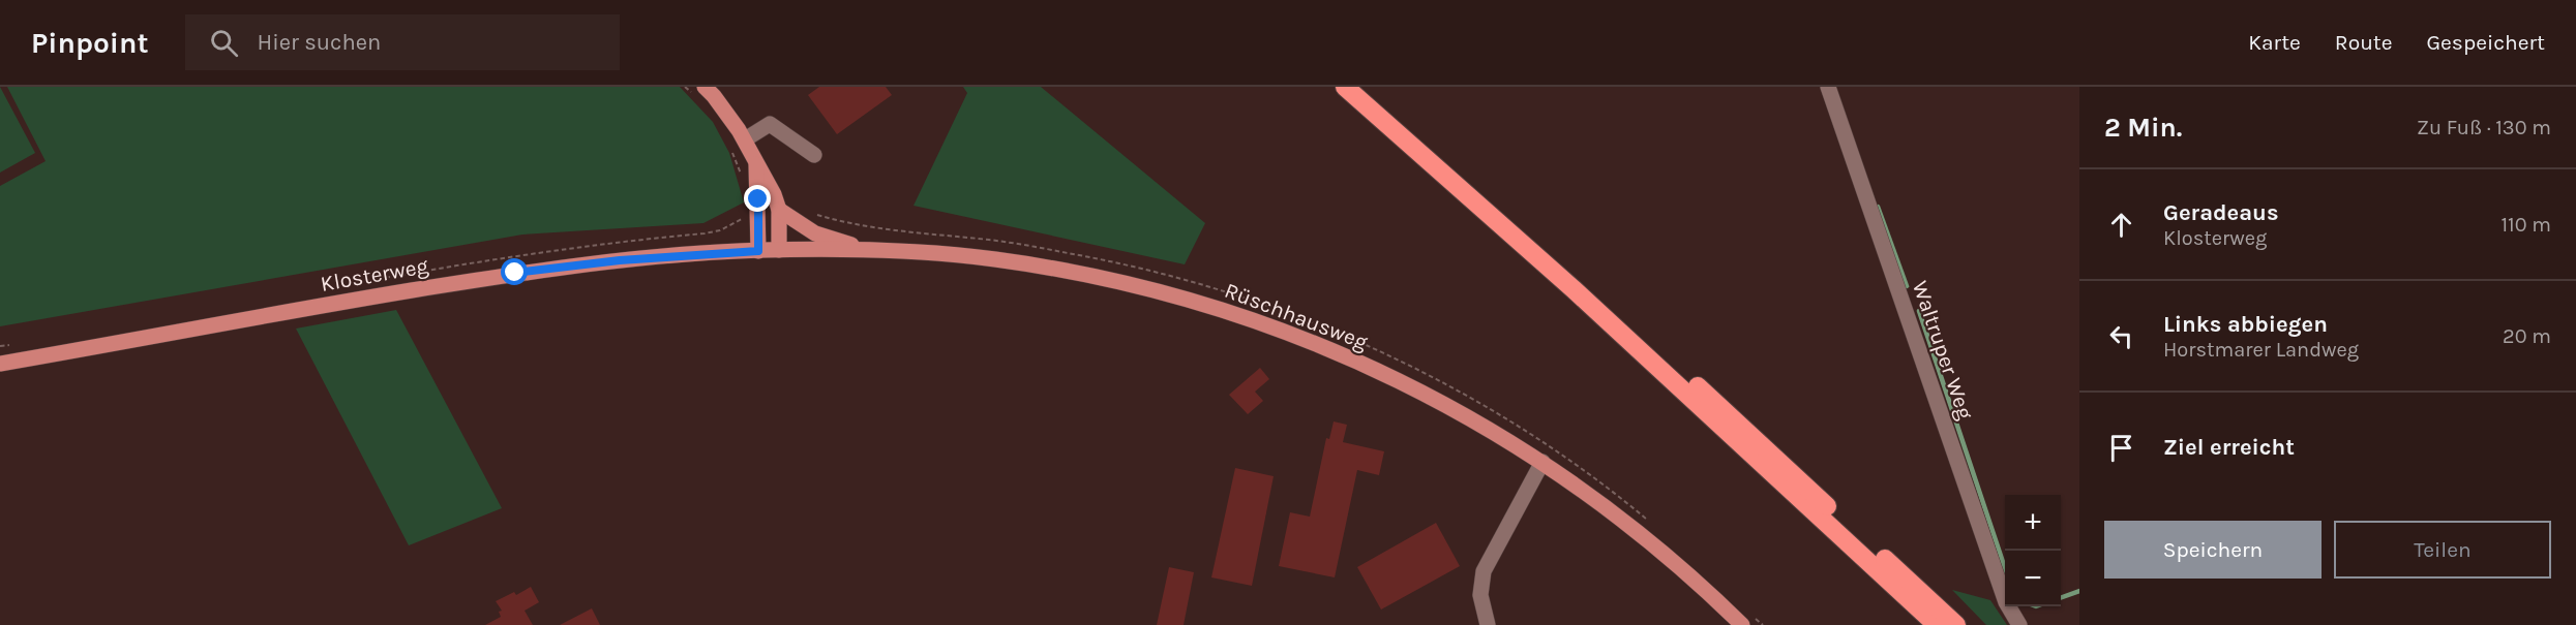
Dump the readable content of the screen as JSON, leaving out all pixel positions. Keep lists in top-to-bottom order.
{
  "streets": {
    "main road": ["Klosterweg", "Rüschhausweg"],
    "street": ["Waltruper Weg"]
  },
  "crossings": [
    ["Klosterweg", "Rüschhausweg"]
  ],
  "page": {
    "header": "Pinpoint",
    "search": "Hier suchen",
    "nav": ["Karte", "Route", "Gespeichert"],
    "heading": ["2 Min.", "Zu Fuß · 130 m"],
    "list": [
      ["Geradeaus", "Klosterweg", "110 m"],
      ["Links abbiegen", "Horstmarer Landweg", "20 m"],
      "Ziel erreicht"
    ],
    "map_buttons": ["+", "−"],
    "buttons": ["Speichern", "Teilen"]
  }
}
